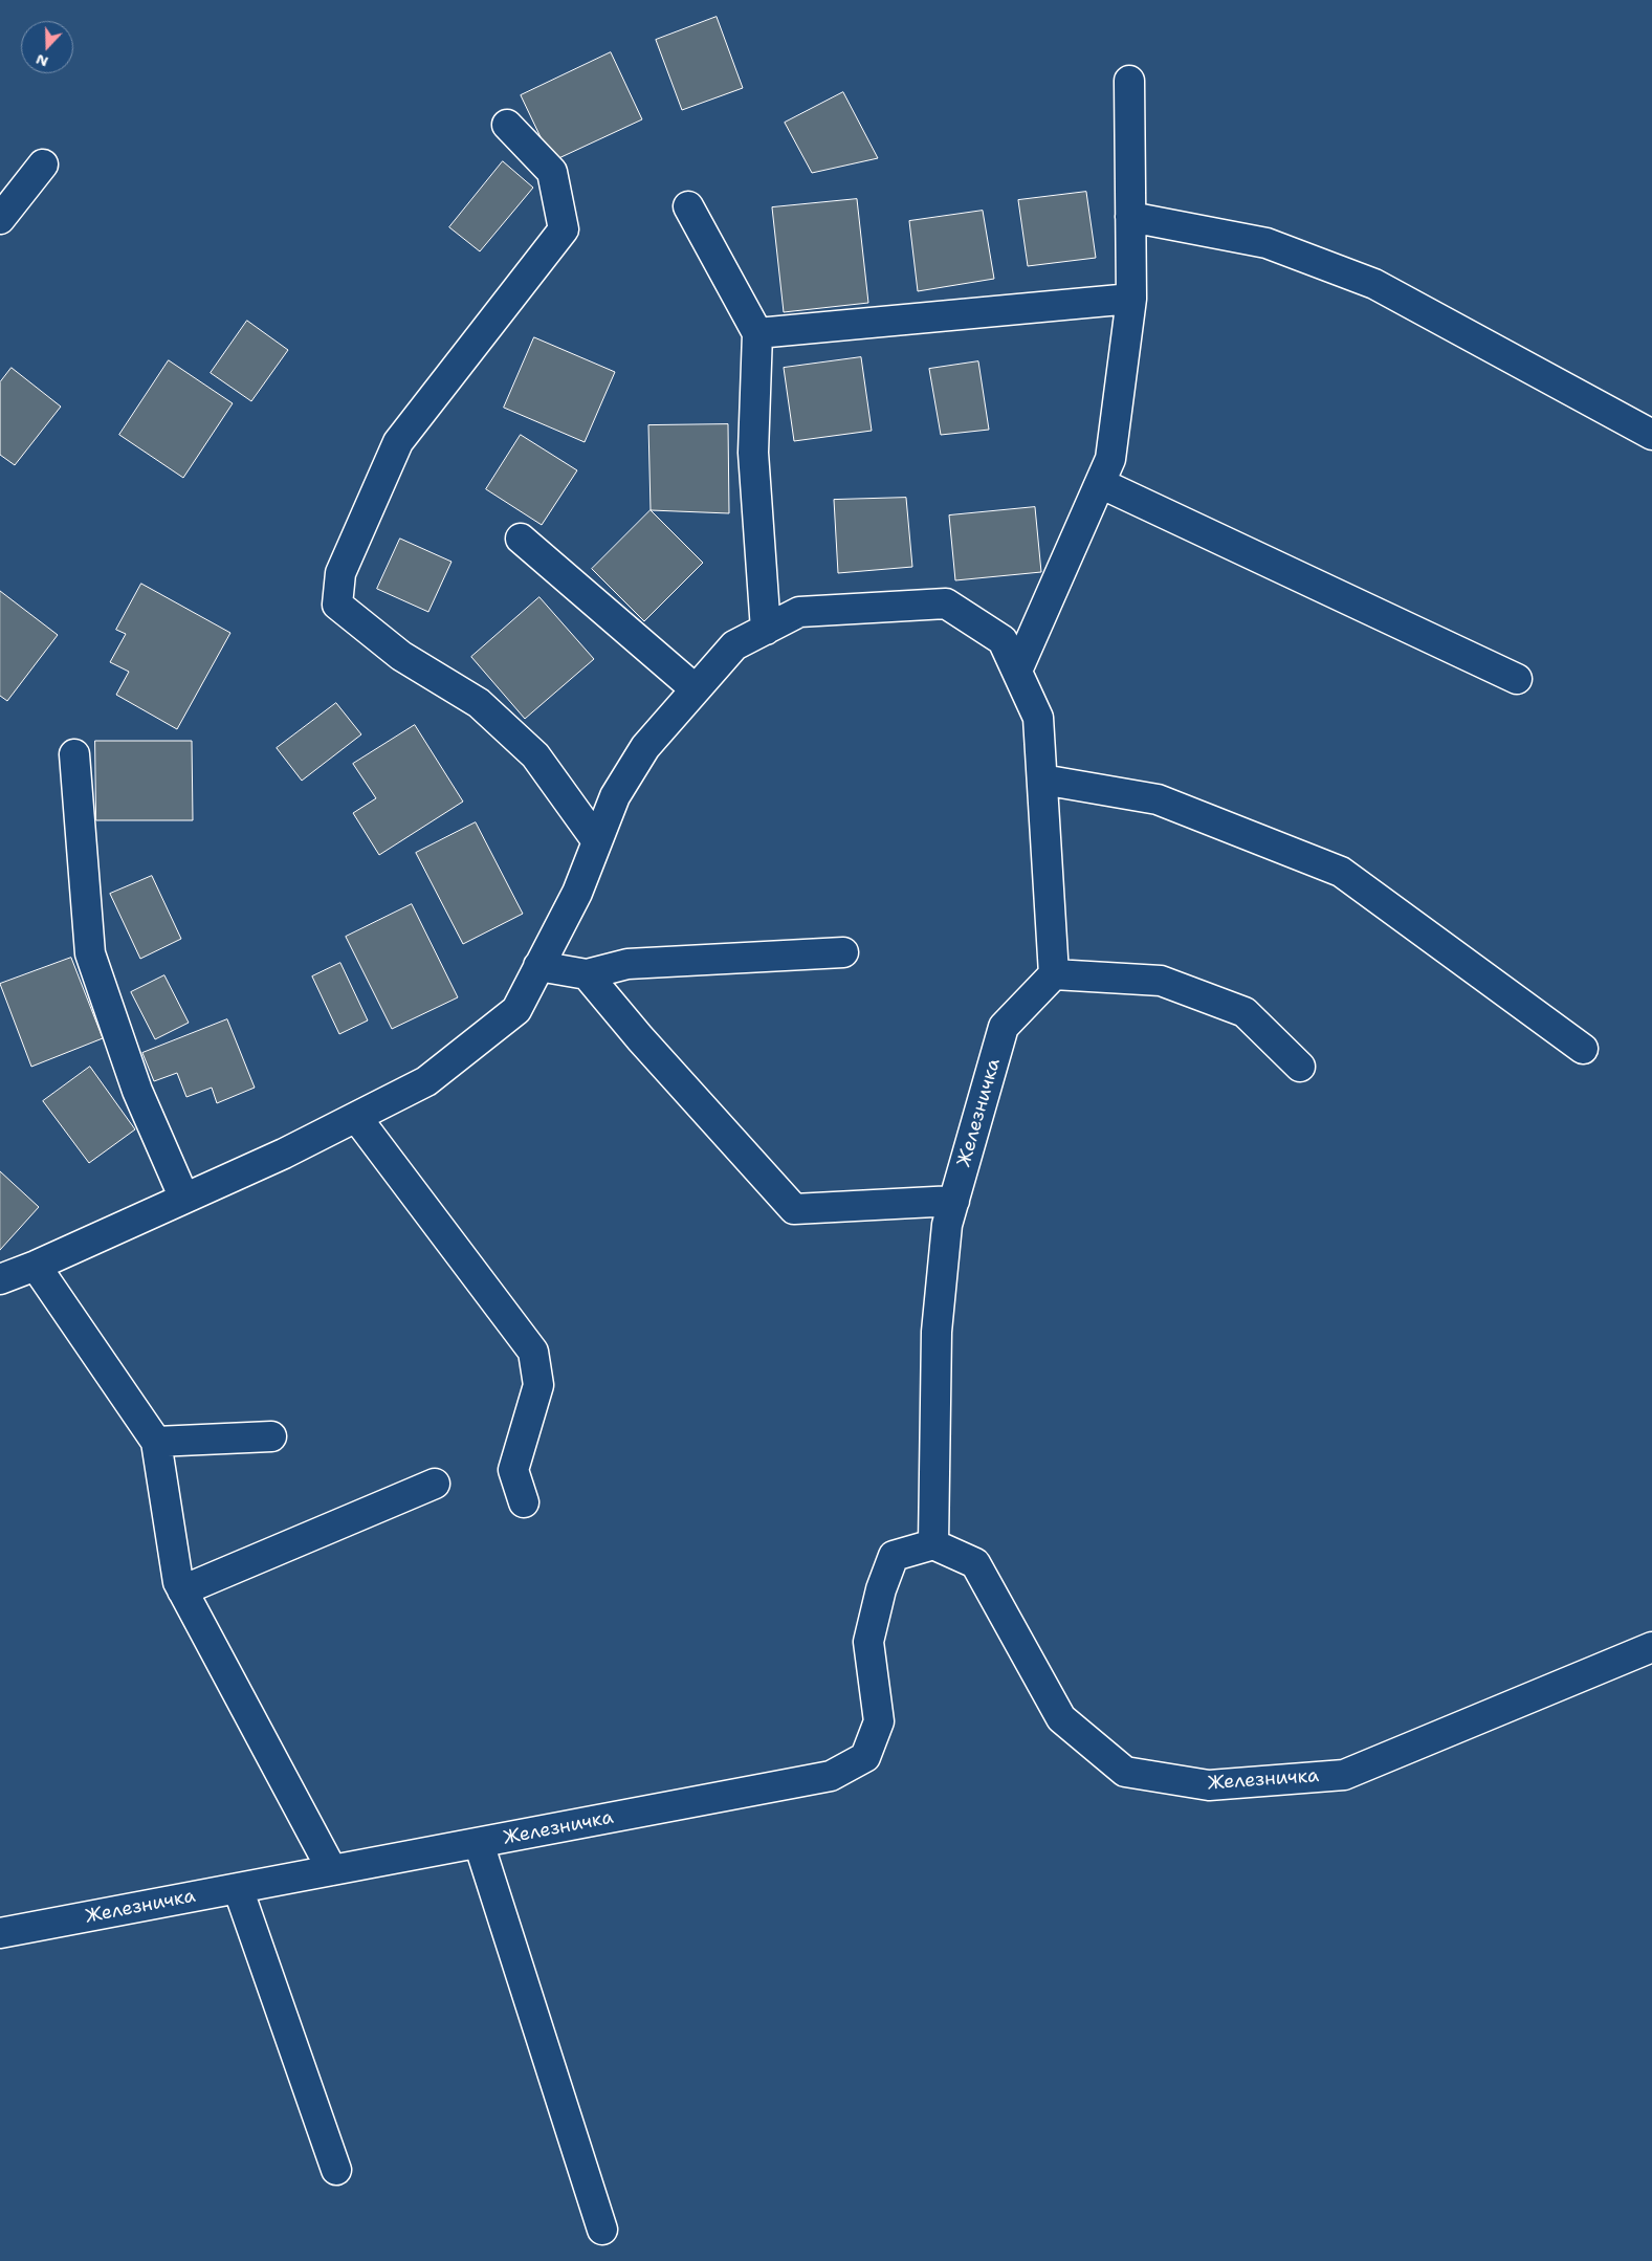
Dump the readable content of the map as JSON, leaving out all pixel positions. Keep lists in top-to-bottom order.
{
  "streets": {
    "street": ["Железничка"]
  },
  "north": "bottom"
}
